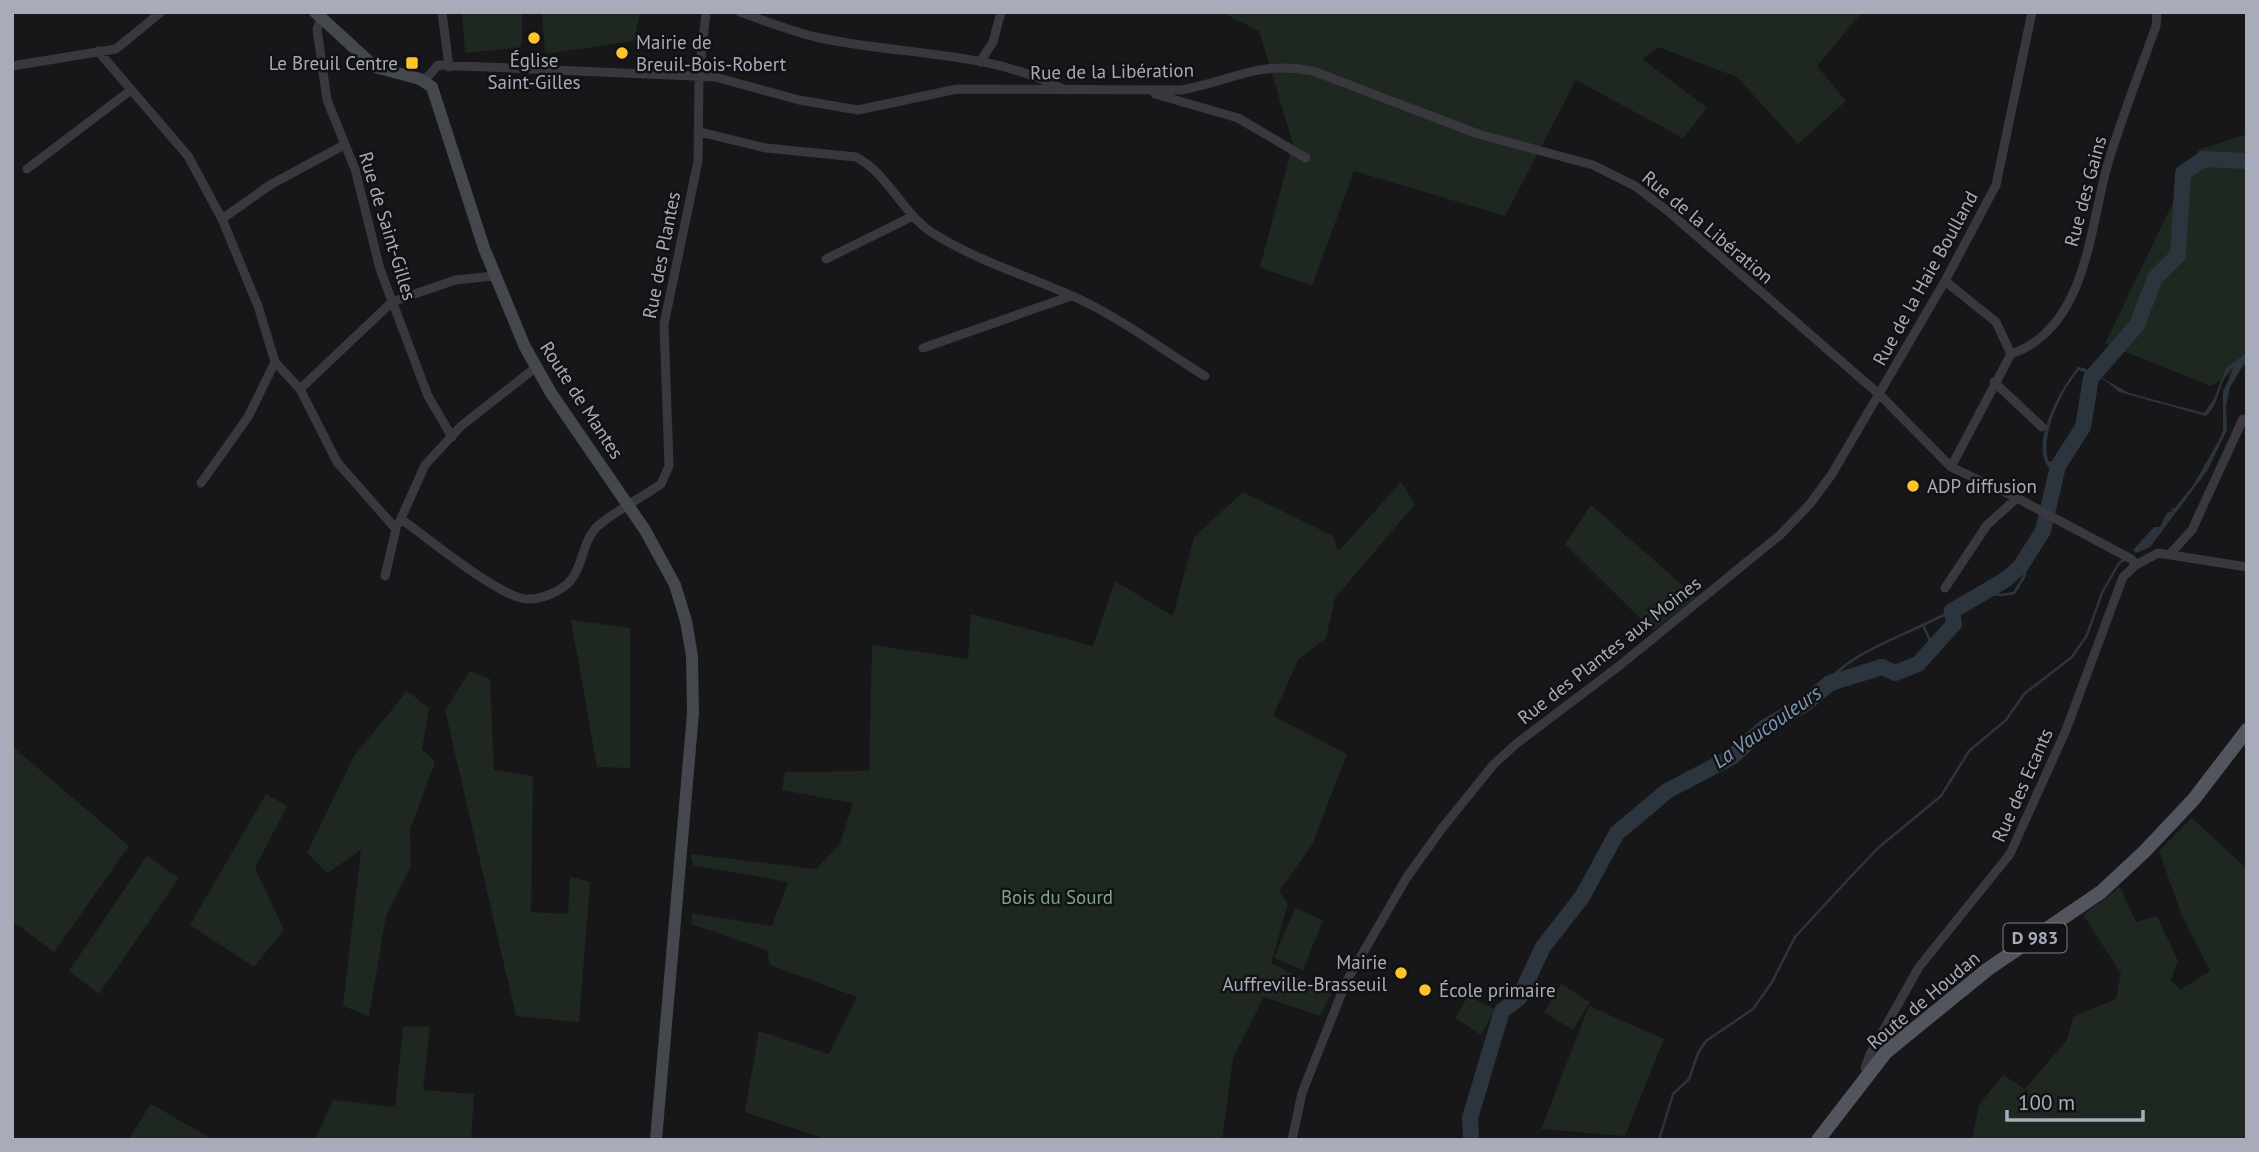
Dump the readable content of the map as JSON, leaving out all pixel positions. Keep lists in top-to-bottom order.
{
  "streets": {
    "main road": ["Route de Mantes", "D 983", "Route de Houdan"],
    "street": [
      "Rue de la Libération",
      "Rue des Gains",
      "Rue de Saint-Gilles",
      "Rue des Plantes",
      "Rue de la Haie Boulland",
      "Rue des Plantes aux Moines",
      "Rue des Ecants"
    ]
  },
  "crossings": [
    ["Rue de la Libération", "Rue des Plantes"],
    ["Rue de la Libération", "Rue de la Haie Boulland"],
    ["Rue de la Libération", "Rue des Plantes aux Moines"],
    ["Rue des Plantes", "Route de Mantes"],
    ["Rue de la Haie Boulland", "Rue des Plantes aux Moines"],
    ["Rue des Ecants", "Route de Houdan"]
  ],
  "water": ["La Vaucouleurs"],
  "parks": ["Bois du Sourd"],
  "places": {
    "other": [
      "Église Saint-Gilles",
      "Mairie de Breuil-Bois-Robert",
      "ADP diffusion",
      "Mairie Auffreville-Brasseuil",
      "École primaire"
    ],
    "transit": ["Le Breuil Centre"]
  },
  "scale_bar": "100 m"
}
